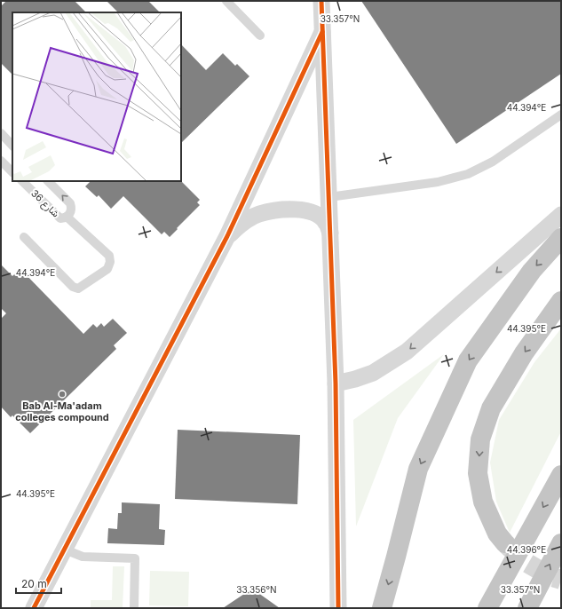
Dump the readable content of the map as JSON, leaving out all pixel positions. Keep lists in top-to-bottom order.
{
  "streets": {
    "lane": ["شارع 36"]
  },
  "one_way": ["شارع 36"],
  "places": ["Bab Al-Ma'adam colleges compound"],
  "scale_bar": "20 m",
  "coordinates": [
    "33.357°N",
    "44.394°E",
    "44.395°E",
    "44.396°E",
    "33.356°N"
  ]
}
